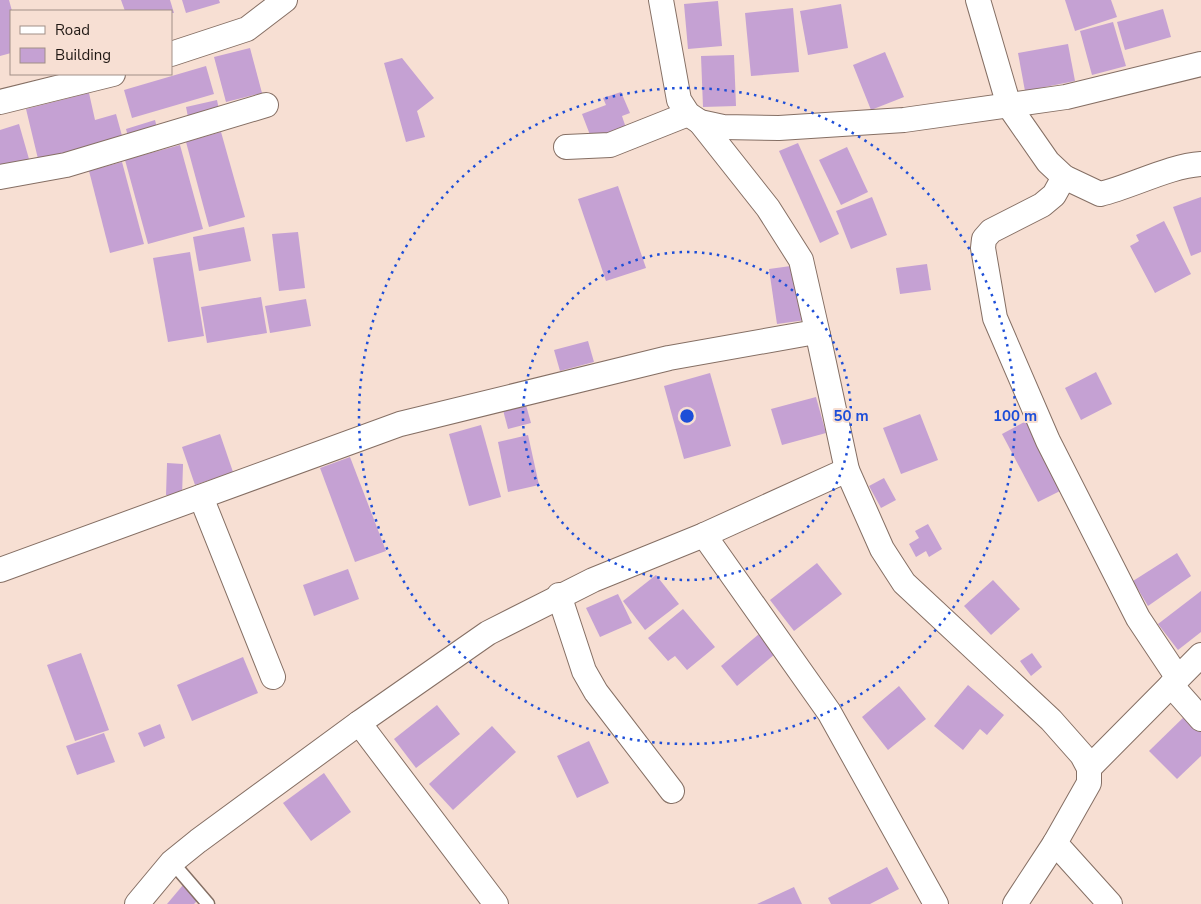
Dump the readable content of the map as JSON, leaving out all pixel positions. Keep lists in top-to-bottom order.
{
  "legend": ["Road", "Building"],
  "rings": ["50 m", "100 m"]
}
